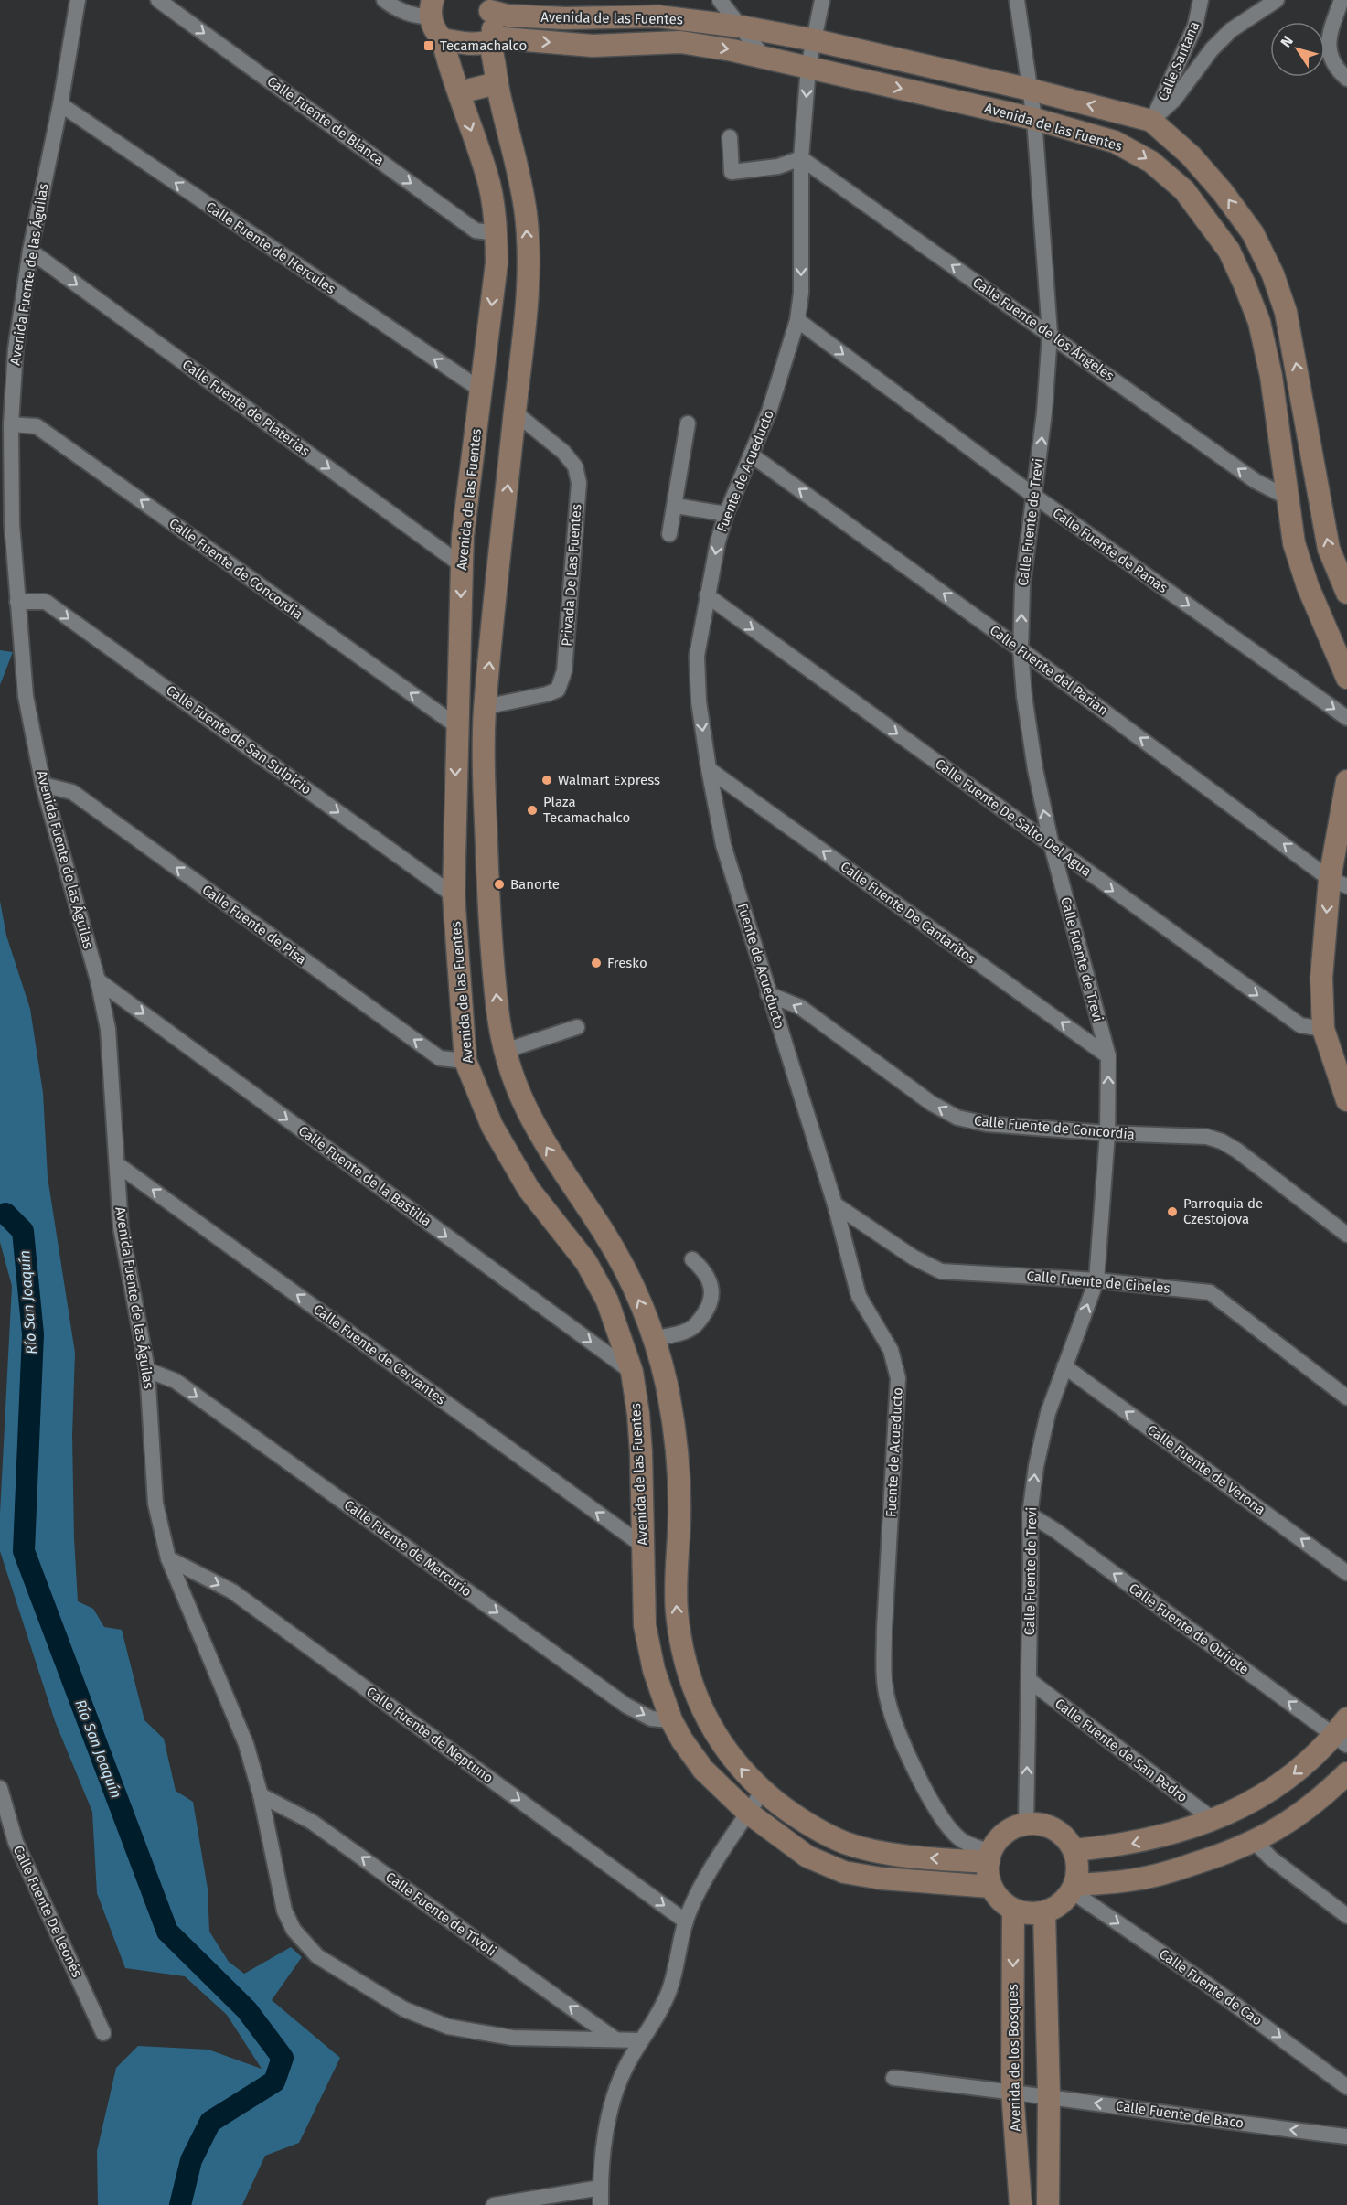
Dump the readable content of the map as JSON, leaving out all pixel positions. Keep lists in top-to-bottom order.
{
  "streets": {
    "main road": ["Avenida de las Fuentes", "Avenida de los Bosques"],
    "street": [
      "Calle Santana",
      "Calle Fuente de Blanca",
      "Calle Fuente de Hercules",
      "Avenida Fuente de las Águilas",
      "Calle Fuente de los Ángeles",
      "Calle Fuente de Platerias",
      "Fuente de Acueducto",
      "Calle Fuente de Trevi",
      "Calle Fuente de Ranas",
      "Calle Fuente de Concordia",
      "Privada De Las Fuentes",
      "Calle Fuente del Parian",
      "Calle Fuente de San Sulpicio",
      "Calle Fuente De Salto Del Agua",
      "Calle Fuente De Cantaritos",
      "Calle Fuente de Pisa",
      "Calle Fuente de la Bastilla",
      "Calle Fuente de Cibeles",
      "Calle Fuente de Cervantes",
      "Calle Fuente de Verona",
      "Calle Fuente de Mercurio",
      "Calle Fuente de Quijote",
      "Calle Fuente de Neptuno",
      "Calle Fuente de San Pedro",
      "Calle Fuente De Leonés",
      "Calle Fuente de Tívoli",
      "Calle Fuente de Cao",
      "Calle Fuente de Baco"
    ]
  },
  "crossings": [
    ["Avenida de las Fuentes", "Calle Santana"],
    ["Avenida de las Fuentes", "Calle Fuente de Blanca"],
    ["Avenida de las Fuentes", "Calle Fuente de Hercules"],
    ["Avenida de las Fuentes", "Calle Fuente de los Ángeles"],
    ["Avenida de las Fuentes", "Calle Fuente de Platerias"],
    ["Avenida de las Fuentes", "Fuente de Acueducto"],
    ["Avenida de las Fuentes", "Calle Fuente de Trevi"],
    ["Avenida de las Fuentes", "Calle Fuente de Concordia"],
    ["Avenida de las Fuentes", "Calle Fuente de San Sulpicio"],
    ["Avenida de las Fuentes", "Calle Fuente de Pisa"],
    ["Avenida de las Fuentes", "Calle Fuente de la Bastilla"],
    ["Avenida de las Fuentes", "Calle Fuente de Cervantes"],
    ["Avenida de las Fuentes", "Calle Fuente de Mercurio"],
    ["Avenida de las Fuentes", "Calle Fuente de Cao"],
    ["Avenida de las Fuentes", "Avenida de los Bosques"],
    ["Calle Fuente de Hercules", "Avenida Fuente de las Águilas"],
    ["Avenida Fuente de las Águilas", "Calle Fuente de Platerias"],
    ["Avenida Fuente de las Águilas", "Calle Fuente de Concordia"],
    ["Avenida Fuente de las Águilas", "Calle Fuente de San Sulpicio"],
    ["Avenida Fuente de las Águilas", "Calle Fuente de Pisa"],
    ["Avenida Fuente de las Águilas", "Calle Fuente de la Bastilla"],
    ["Avenida Fuente de las Águilas", "Calle Fuente de Cervantes"],
    ["Avenida Fuente de las Águilas", "Calle Fuente de Mercurio"],
    ["Avenida Fuente de las Águilas", "Calle Fuente de Neptuno"],
    ["Avenida Fuente de las Águilas", "Calle Fuente de Tívoli"],
    ["Calle Fuente de los Ángeles", "Fuente de Acueducto"],
    ["Calle Fuente de los Ángeles", "Calle Fuente de Trevi"],
    ["Fuente de Acueducto", "Calle Fuente de Trevi"],
    ["Fuente de Acueducto", "Calle Fuente de Ranas"],
    ["Fuente de Acueducto", "Calle Fuente de Concordia"],
    ["Fuente de Acueducto", "Calle Fuente del Parian"],
    ["Fuente de Acueducto", "Calle Fuente De Salto Del Agua"],
    ["Fuente de Acueducto", "Calle Fuente De Cantaritos"],
    ["Fuente de Acueducto", "Calle Fuente de Cibeles"],
    ["Fuente de Acueducto", "Calle Fuente de Cao"],
    ["Fuente de Acueducto", "Avenida de los Bosques"],
    ["Calle Fuente de Trevi", "Calle Fuente de Ranas"],
    ["Calle Fuente de Trevi", "Calle Fuente de Concordia"],
    ["Calle Fuente de Trevi", "Calle Fuente del Parian"],
    ["Calle Fuente de Trevi", "Calle Fuente De Salto Del Agua"],
    ["Calle Fuente de Trevi", "Calle Fuente De Cantaritos"],
    ["Calle Fuente de Trevi", "Calle Fuente de Cibeles"],
    ["Calle Fuente de Trevi", "Calle Fuente de Verona"],
    ["Calle Fuente de Trevi", "Calle Fuente de Quijote"],
    ["Calle Fuente de Trevi", "Calle Fuente de San Pedro"],
    ["Calle Fuente de Trevi", "Calle Fuente de Cao"],
    ["Calle Fuente de Trevi", "Avenida de los Bosques"],
    ["Calle Fuente de Cao", "Avenida de los Bosques"],
    ["Avenida de los Bosques", "Calle Fuente de Baco"]
  ],
  "one_way": [
    "Calle Fuente de Blanca",
    "Calle Fuente de Hercules",
    "Calle Fuente de los Ángeles",
    "Calle Fuente de Platerias",
    "Calle Fuente de Trevi",
    "Calle Fuente de Ranas",
    "Calle Fuente de Concordia",
    "Calle Fuente del Parian",
    "Calle Fuente de San Sulpicio",
    "Calle Fuente De Salto Del Agua",
    "Calle Fuente De Cantaritos",
    "Calle Fuente de Pisa",
    "Calle Fuente de la Bastilla",
    "Calle Fuente de Cervantes",
    "Calle Fuente de Verona",
    "Calle Fuente de Mercurio",
    "Calle Fuente de Quijote",
    "Calle Fuente de Neptuno",
    "Calle Fuente de Tívoli",
    "Calle Fuente de Cao",
    "Calle Fuente de Baco"
  ],
  "water": ["Río San Joaquín"],
  "places": {
    "transit": ["Tecamachalco"],
    "other": [
      "Walmart Express",
      "Plaza Tecamachalco",
      "Banorte",
      "Fresko",
      "Parroquia de Czestojova"
    ]
  },
  "north": "top left"
}
